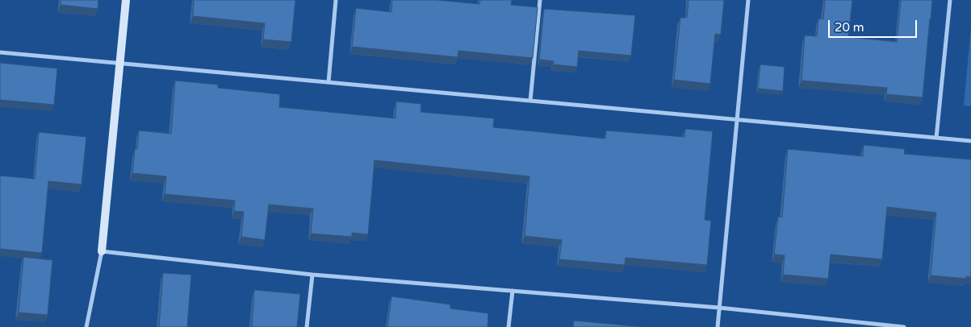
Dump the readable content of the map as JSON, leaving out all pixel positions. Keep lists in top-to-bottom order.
{
  "scale_bar": "20 m"
}
